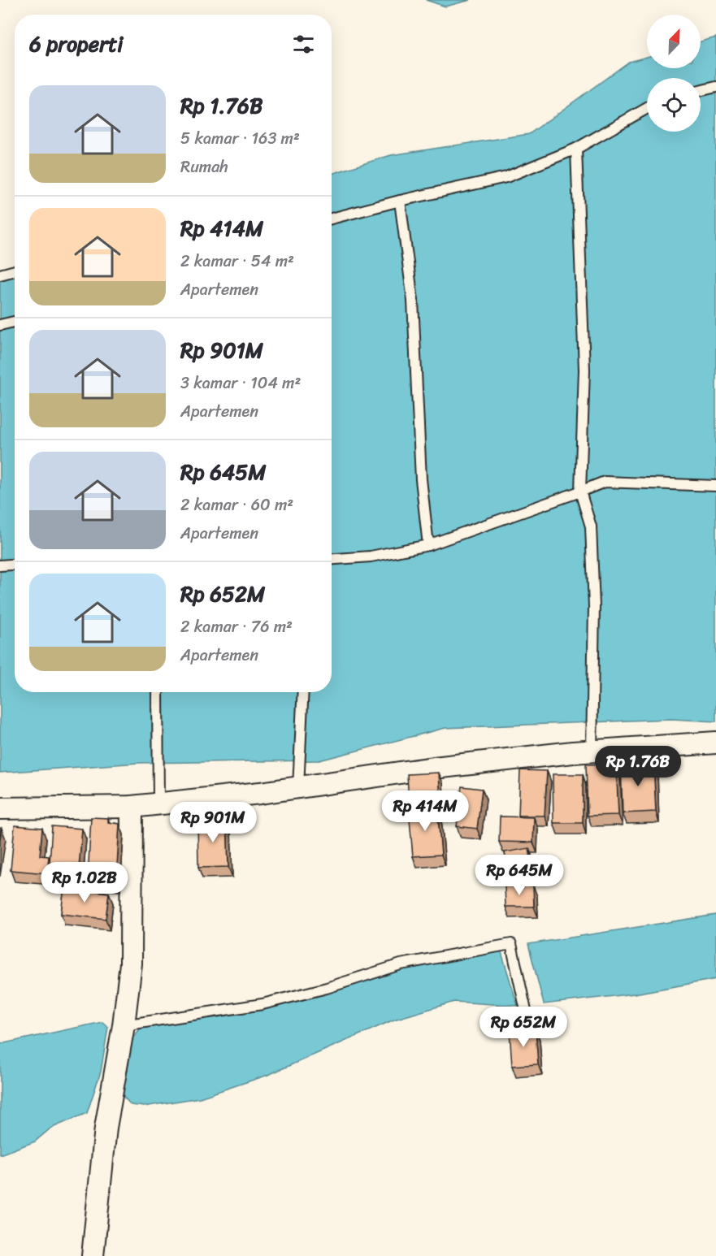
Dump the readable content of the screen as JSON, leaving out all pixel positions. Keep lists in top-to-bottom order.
{
  "north": "top right",
  "page": {
    "heading": "6 properti",
    "list": [
      {
        "name": "Rp 1.76B",
        "note": "5 kamar · 163 m² · Rumah"
      },
      {
        "name": "Rp 414M",
        "note": "2 kamar · 54 m² · Apartemen"
      },
      {
        "name": "Rp 901M",
        "note": "3 kamar · 104 m² · Apartemen"
      },
      {
        "name": "Rp 645M",
        "note": "2 kamar · 60 m² · Apartemen"
      },
      {
        "name": "Rp 652M",
        "note": "2 kamar · 76 m² · Apartemen"
      }
    ],
    "price": [
      "Rp 1.76B",
      "Rp 414M",
      "Rp 901M",
      "Rp 645M",
      "Rp 1.02B",
      "Rp 652M"
    ]
  }
}
